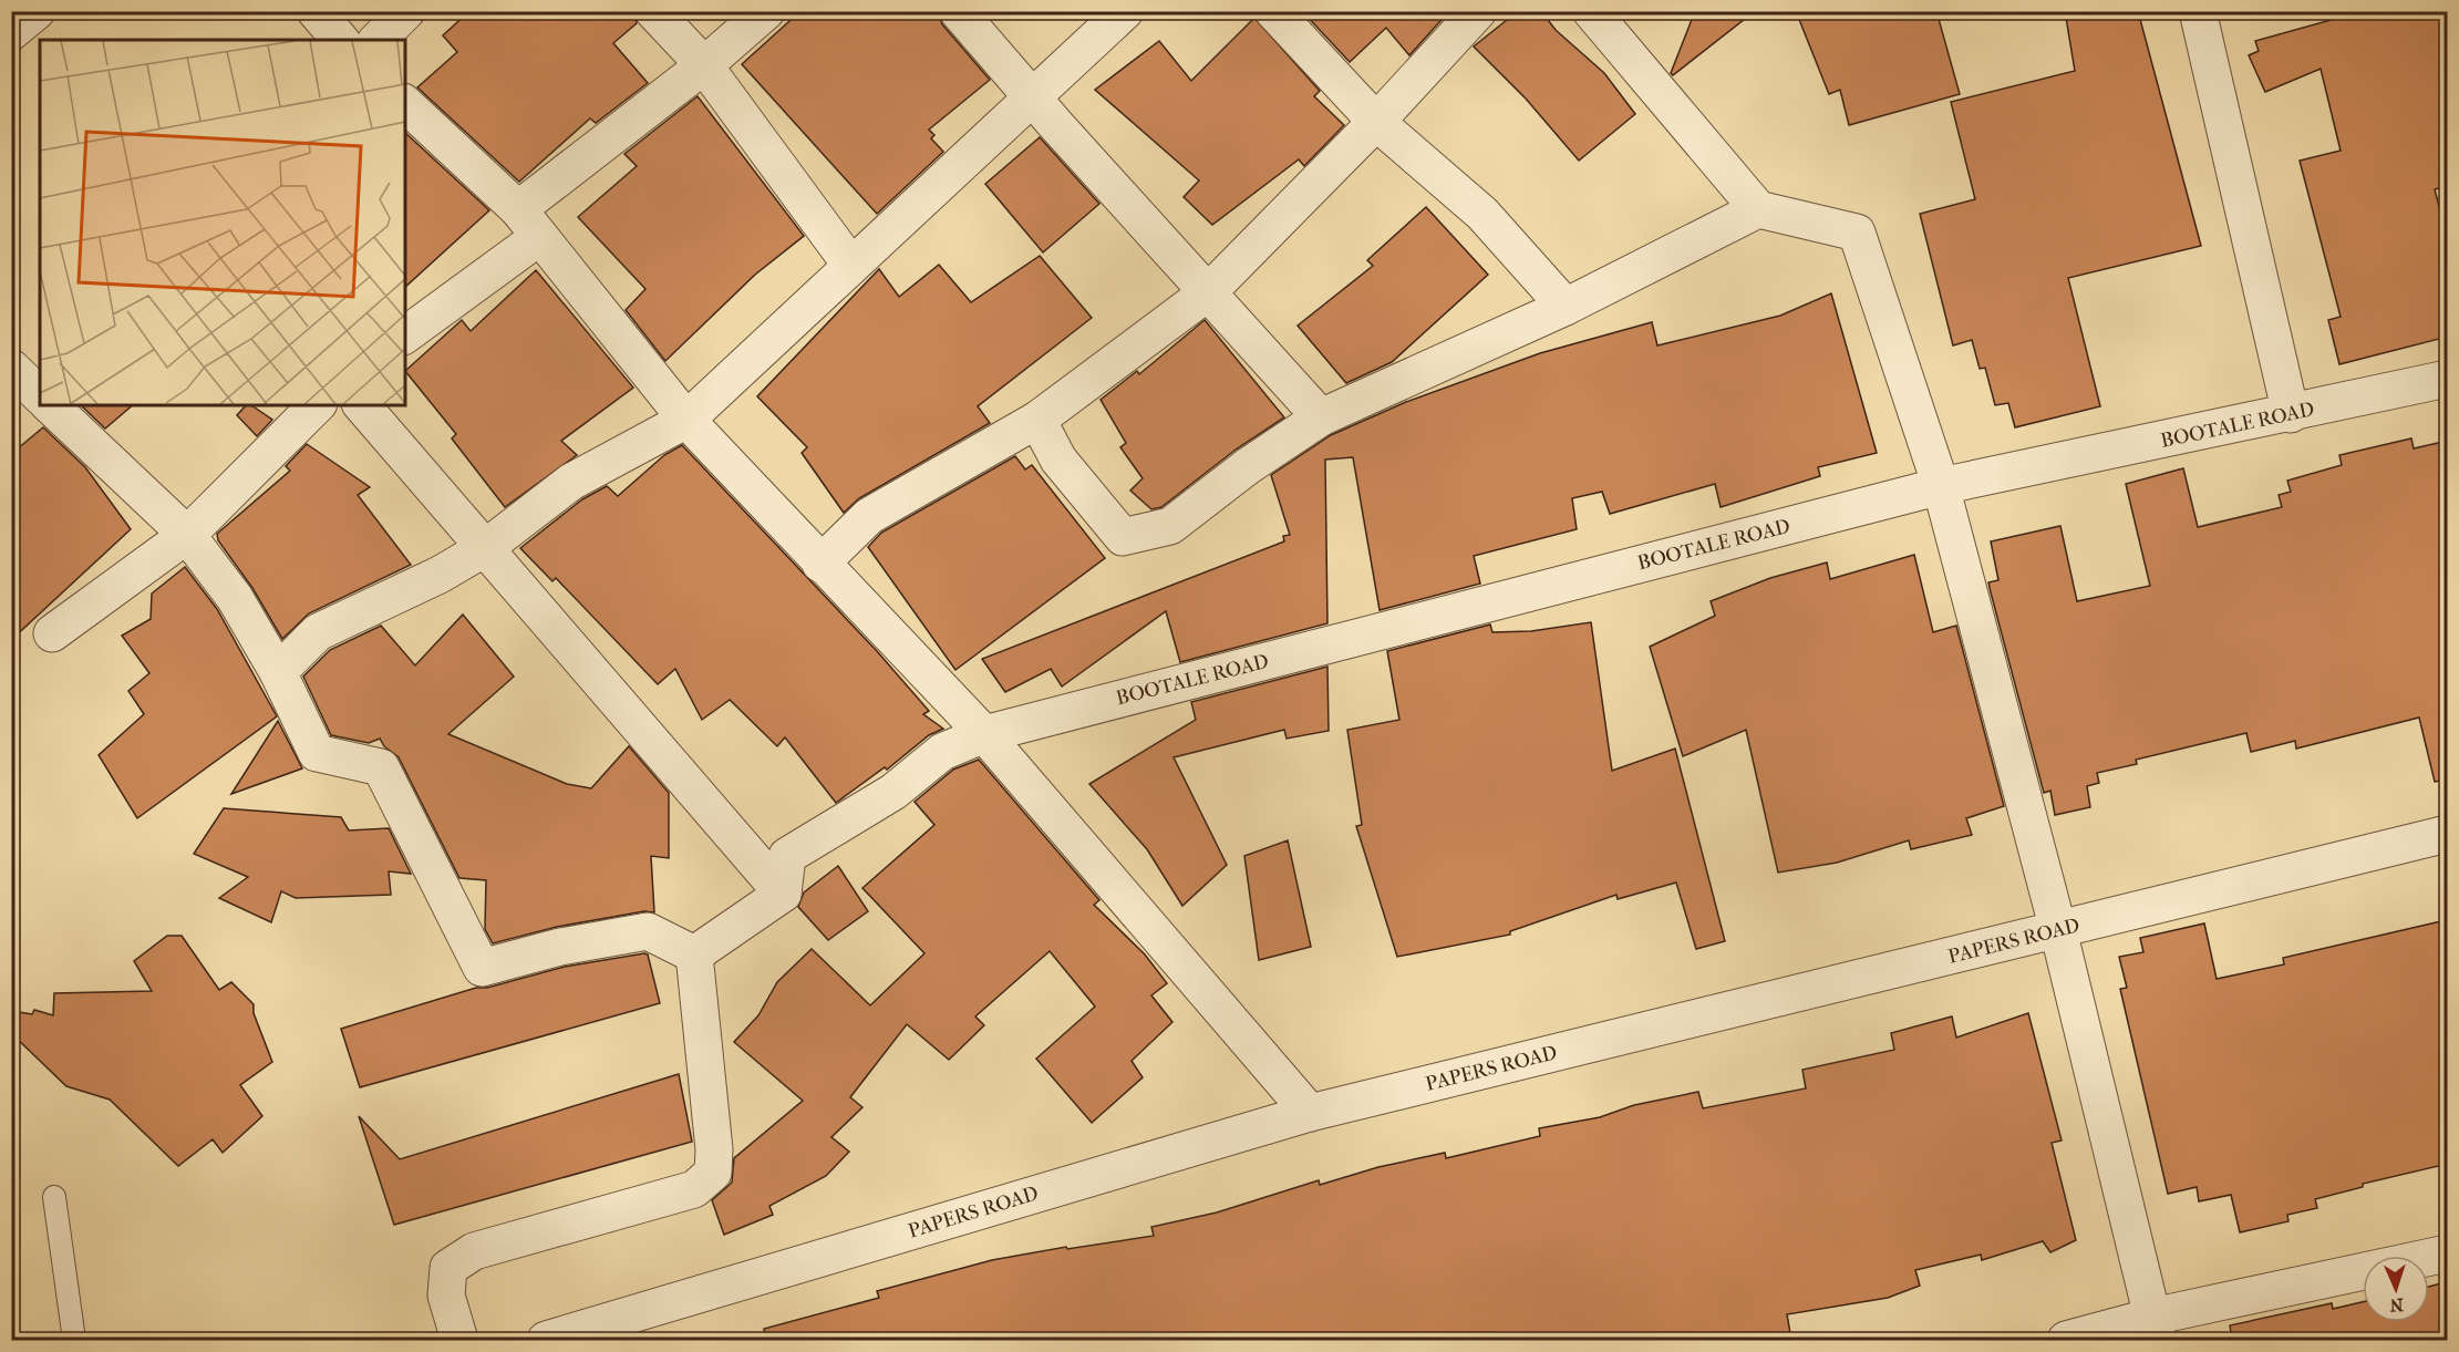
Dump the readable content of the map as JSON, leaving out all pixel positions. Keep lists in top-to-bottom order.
{
  "streets": {
    "street": ["BOOTALE ROAD", "PAPERS ROAD"]
  },
  "north": "bottom"
}
